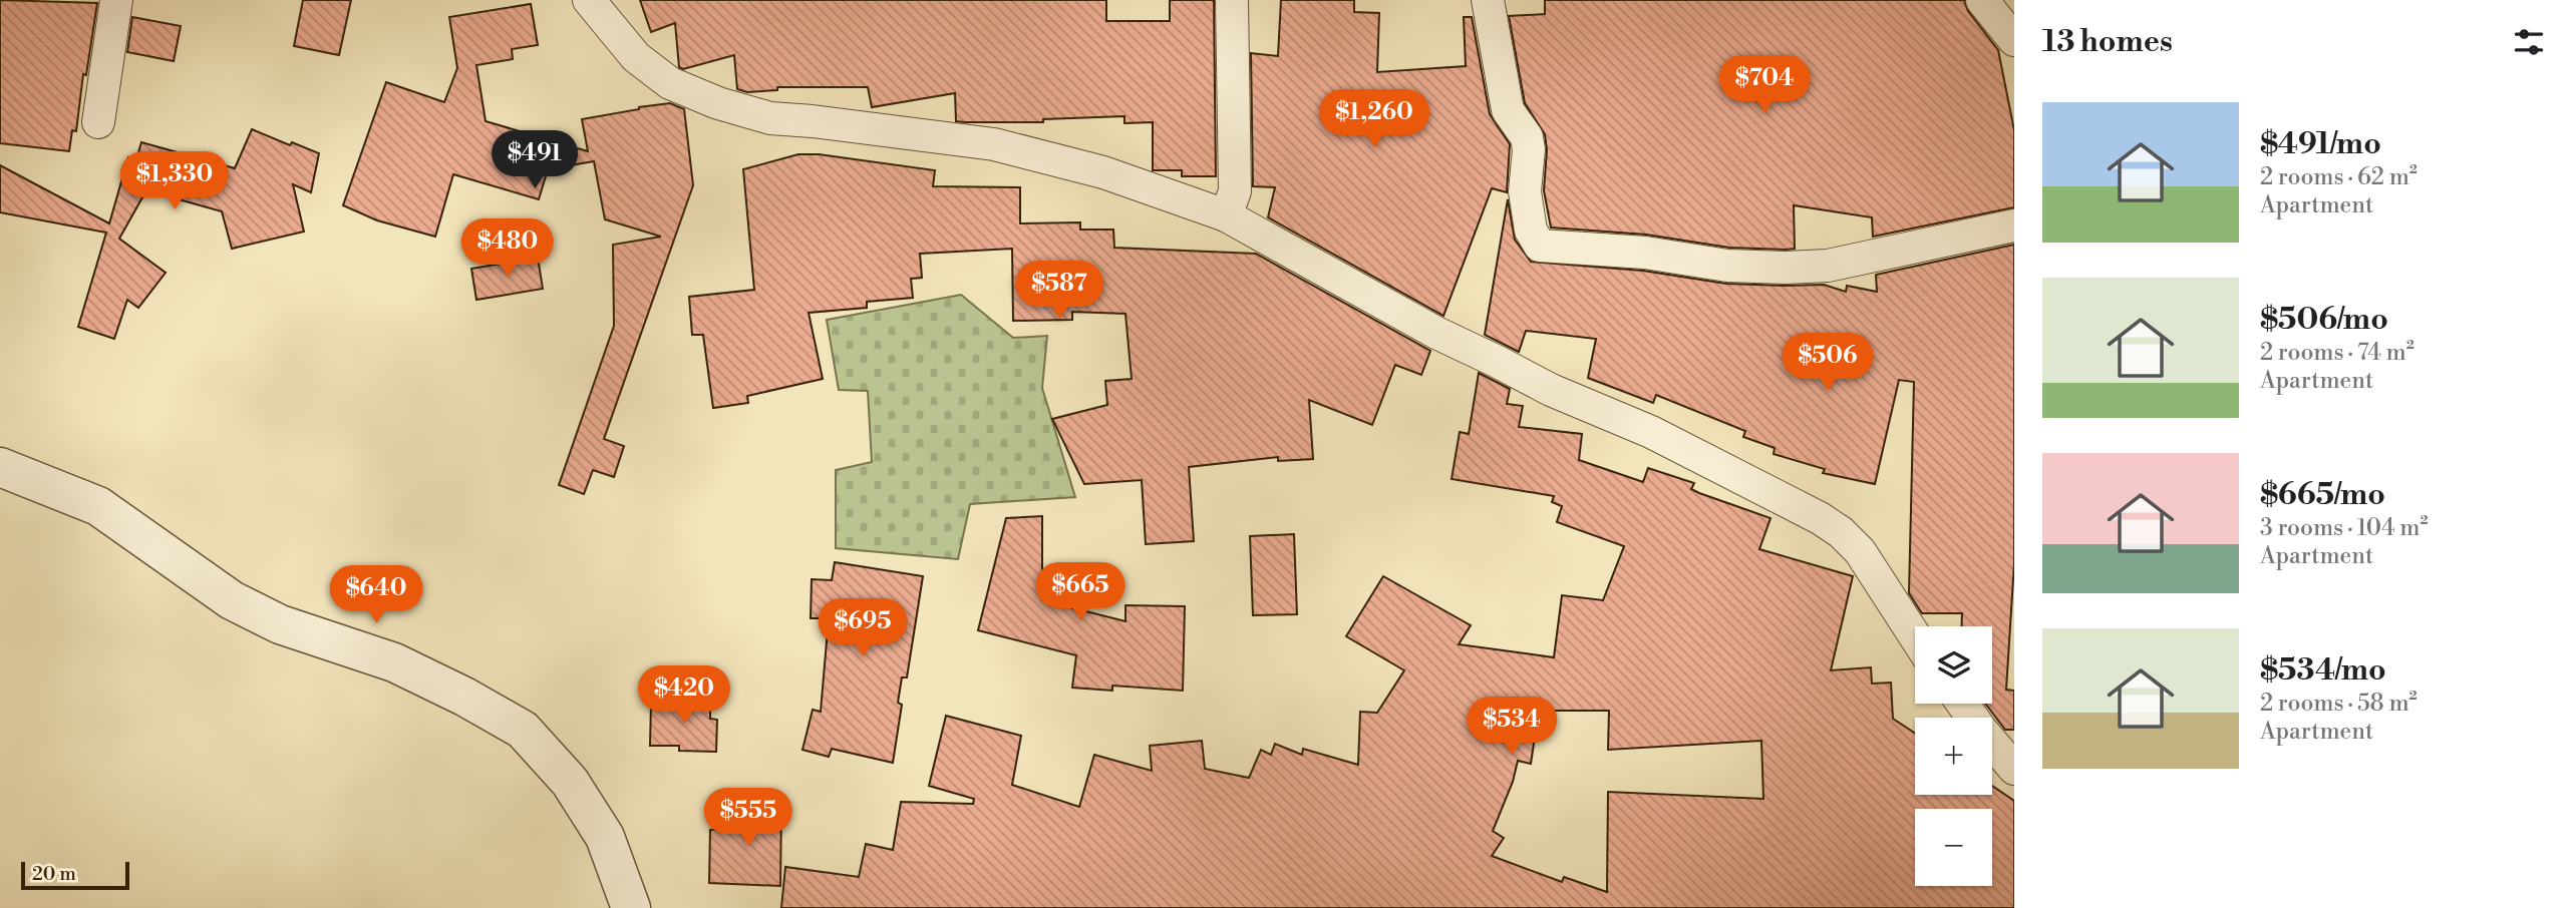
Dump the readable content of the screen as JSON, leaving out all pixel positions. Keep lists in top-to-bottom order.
{
  "scale_bar": "20 m",
  "page": {
    "heading": "13 homes",
    "price": [
      "$704",
      "$1,260",
      "$491",
      "$1,330",
      "$480",
      "$587",
      "$506",
      "$665",
      "$640",
      "$695",
      "$420",
      "$534",
      "$555"
    ],
    "list": [
      {
        "name": "$491/mo",
        "note": "2 rooms · 62 m² · Apartment"
      },
      {
        "name": "$506/mo",
        "note": "2 rooms · 74 m² · Apartment"
      },
      {
        "name": "$665/mo",
        "note": "3 rooms · 104 m² · Apartment"
      },
      {
        "name": "$534/mo",
        "note": "2 rooms · 58 m² · Apartment"
      }
    ],
    "map_buttons": ["+", "−"],
    "scale": "20 m"
  }
}
